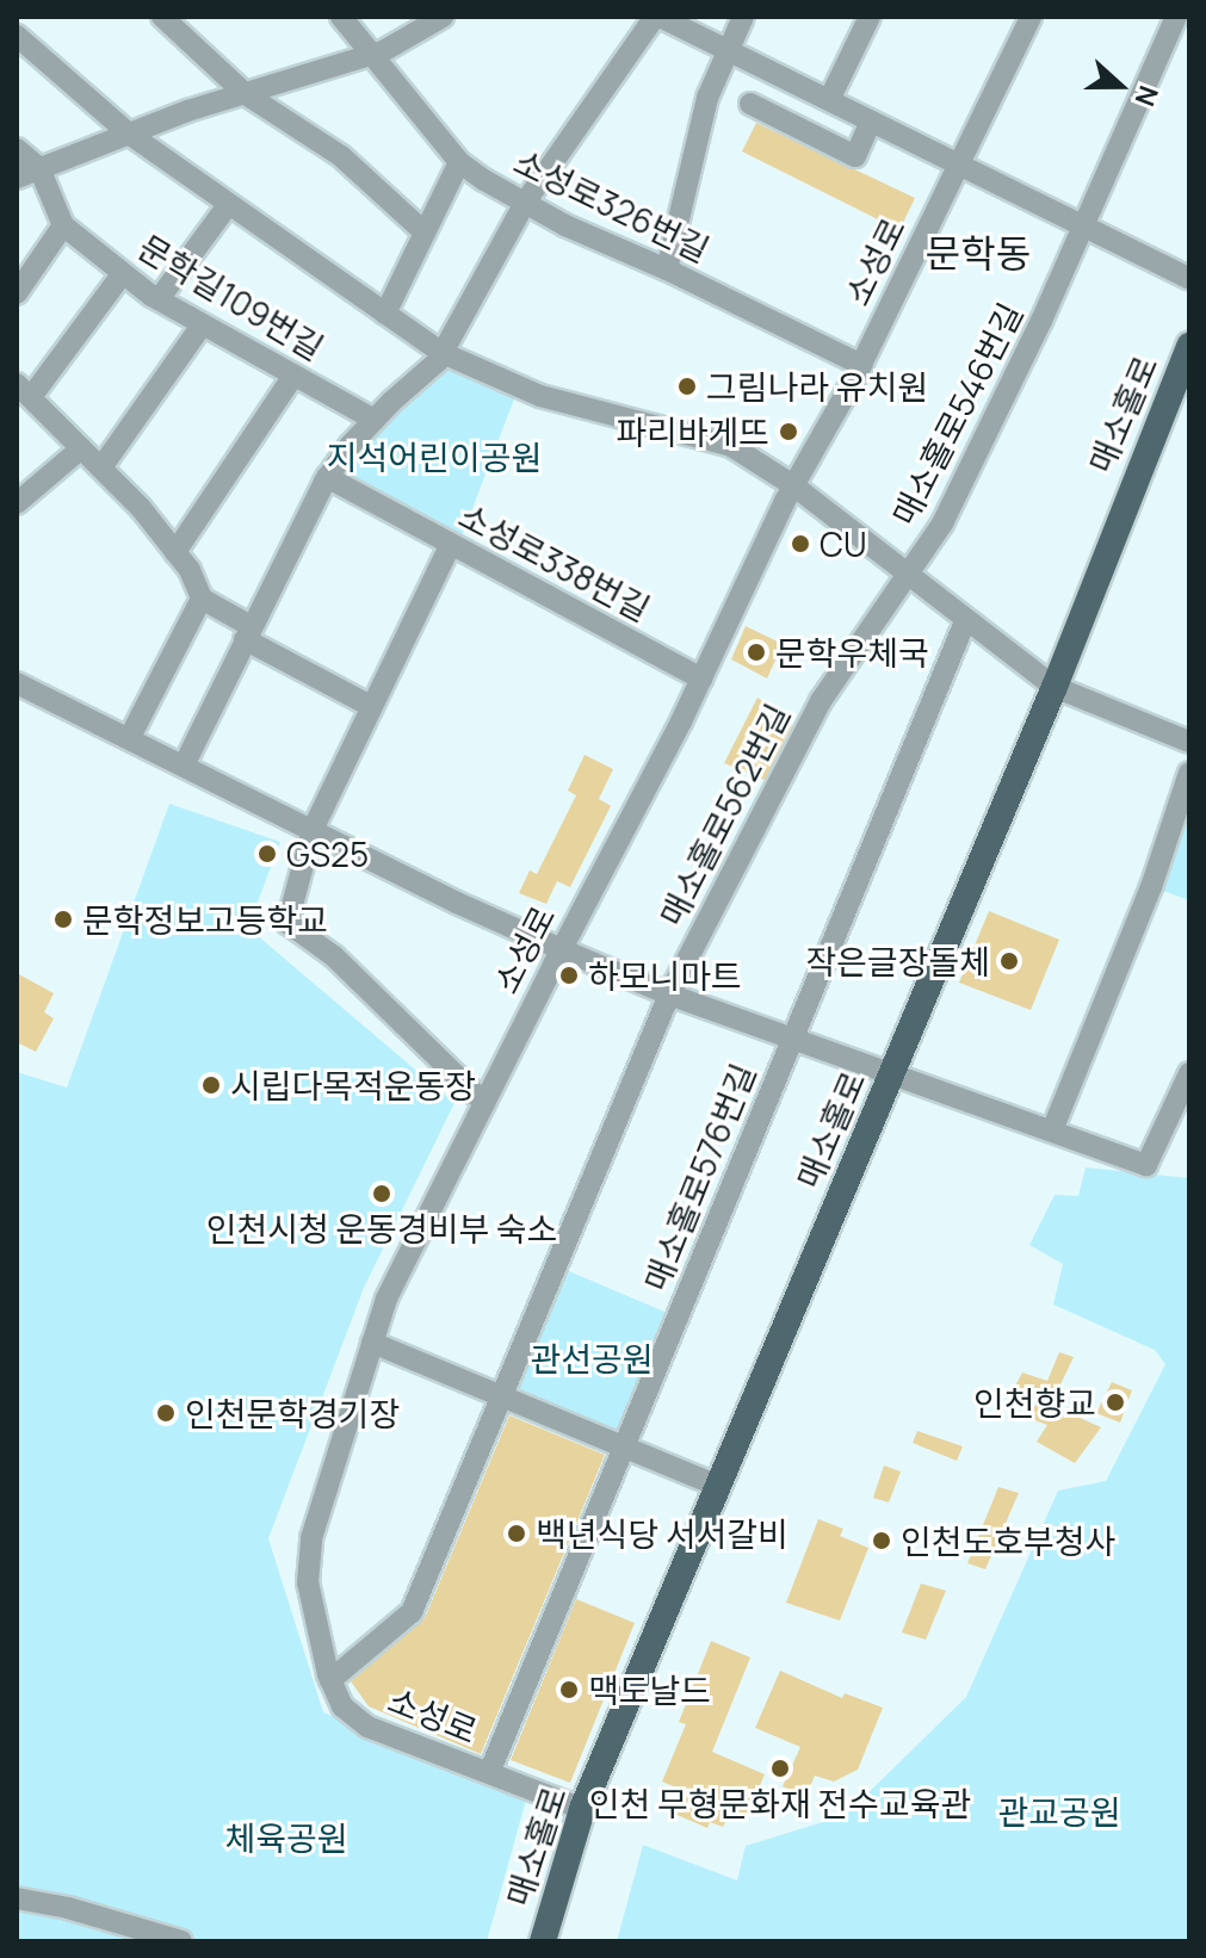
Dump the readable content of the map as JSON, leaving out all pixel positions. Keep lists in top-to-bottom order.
{
  "streets": {
    "main road": ["매소홀로"],
    "street": [
      "소성로326번길",
      "소성로",
      "문학길109번길",
      "매소홀로546번길",
      "소성로338번길",
      "매소홀로562번길",
      "매소홀로576번길"
    ]
  },
  "crossings": [
    ["소성로326번길", "소성로"],
    ["소성로", "매소홀로"],
    ["소성로", "소성로338번길"],
    ["소성로", "매소홀로576번길"],
    ["매소홀로546번길", "매소홀로562번길"],
    ["매소홀로", "매소홀로576번길"],
    ["매소홀로562번길", "매소홀로576번길"]
  ],
  "districts": ["문학동"],
  "parks": [
    "지석어린이공원",
    "관선공원",
    "관교공원",
    "체육공원"
  ],
  "places": [
    "그림나라 유치원",
    "파리바게뜨",
    "CU",
    "문학우체국",
    "GS25",
    "문학정보고등학교",
    "작은글장돌체",
    "하모니마트",
    "시립다목적운동장",
    "인천시청 운동경비부 숙소",
    "인천향교",
    "인천문학경기장",
    "백년식당 서서갈비",
    "인천도호부청사",
    "맥도날드",
    "인천 무형문화재 전수교육관"
  ],
  "north": "right"
}
